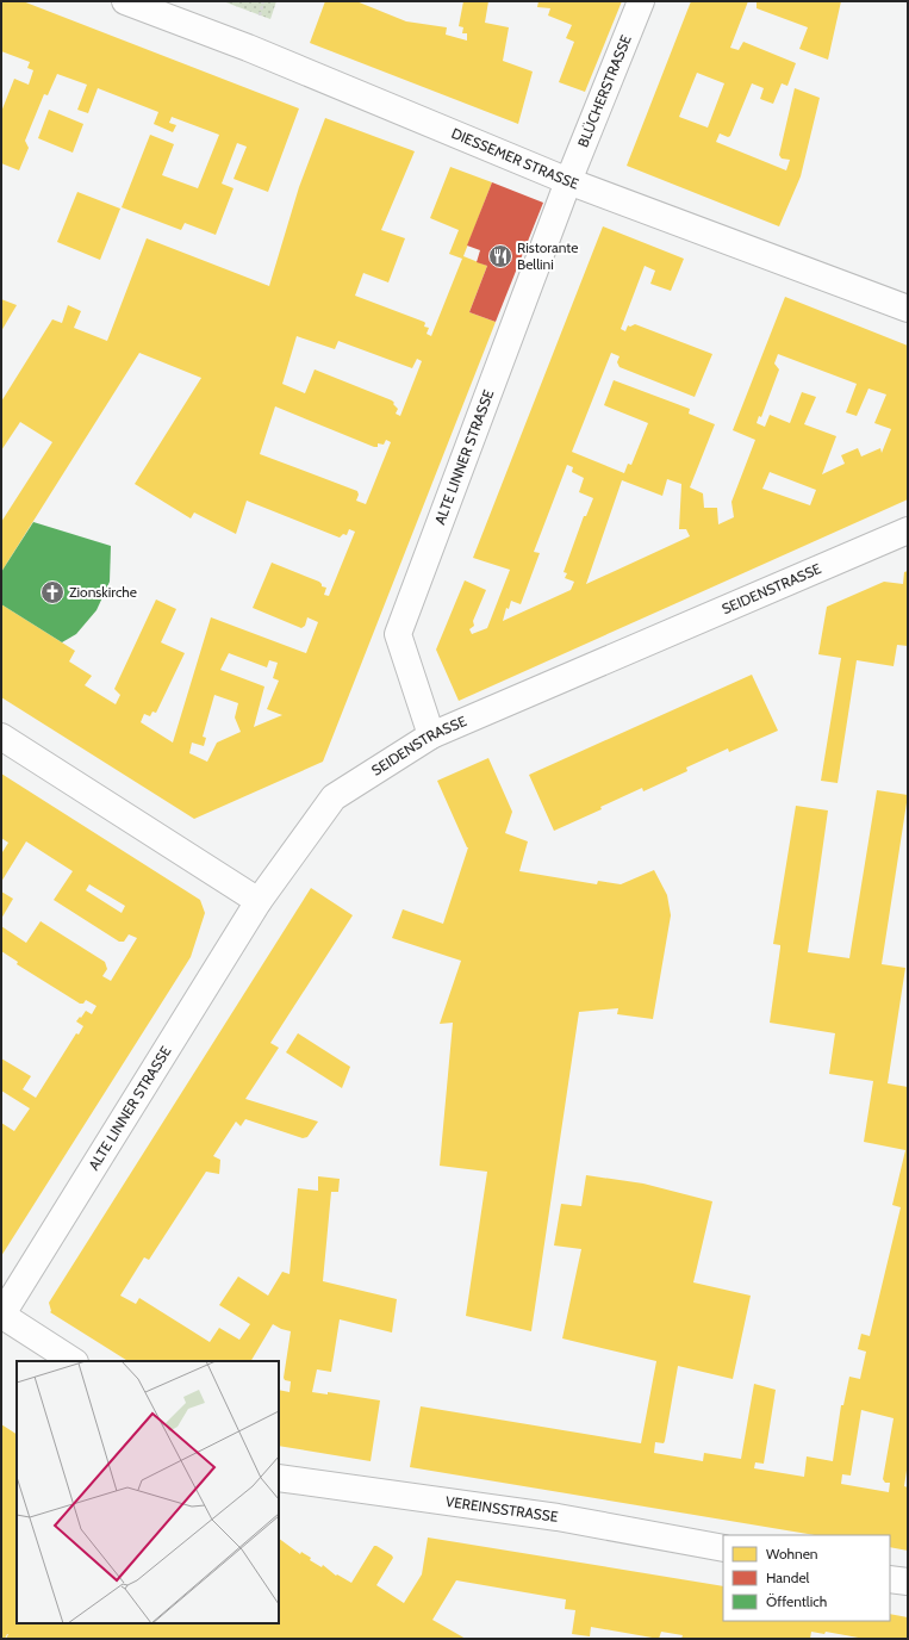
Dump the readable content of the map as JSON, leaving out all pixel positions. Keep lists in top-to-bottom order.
{
  "streets": {
    "street": [
      "BLÜCHERSTRASSE",
      "DIESSEMER STRASSE",
      "ALTE LINNER STRASSE",
      "SEIDENSTRASSE",
      "VEREINSSTRASSE"
    ]
  },
  "crossings": [
    ["BLÜCHERSTRASSE", "DIESSEMER STRASSE"],
    ["BLÜCHERSTRASSE", "ALTE LINNER STRASSE"],
    ["DIESSEMER STRASSE", "ALTE LINNER STRASSE"],
    ["ALTE LINNER STRASSE", "SEIDENSTRASSE"]
  ],
  "places": {
    "restaurant": ["Ristorante Bellini"],
    "church": ["Zionskirche"]
  },
  "legend": ["Wohnen", "Handel", "Öffentlich"]
}
